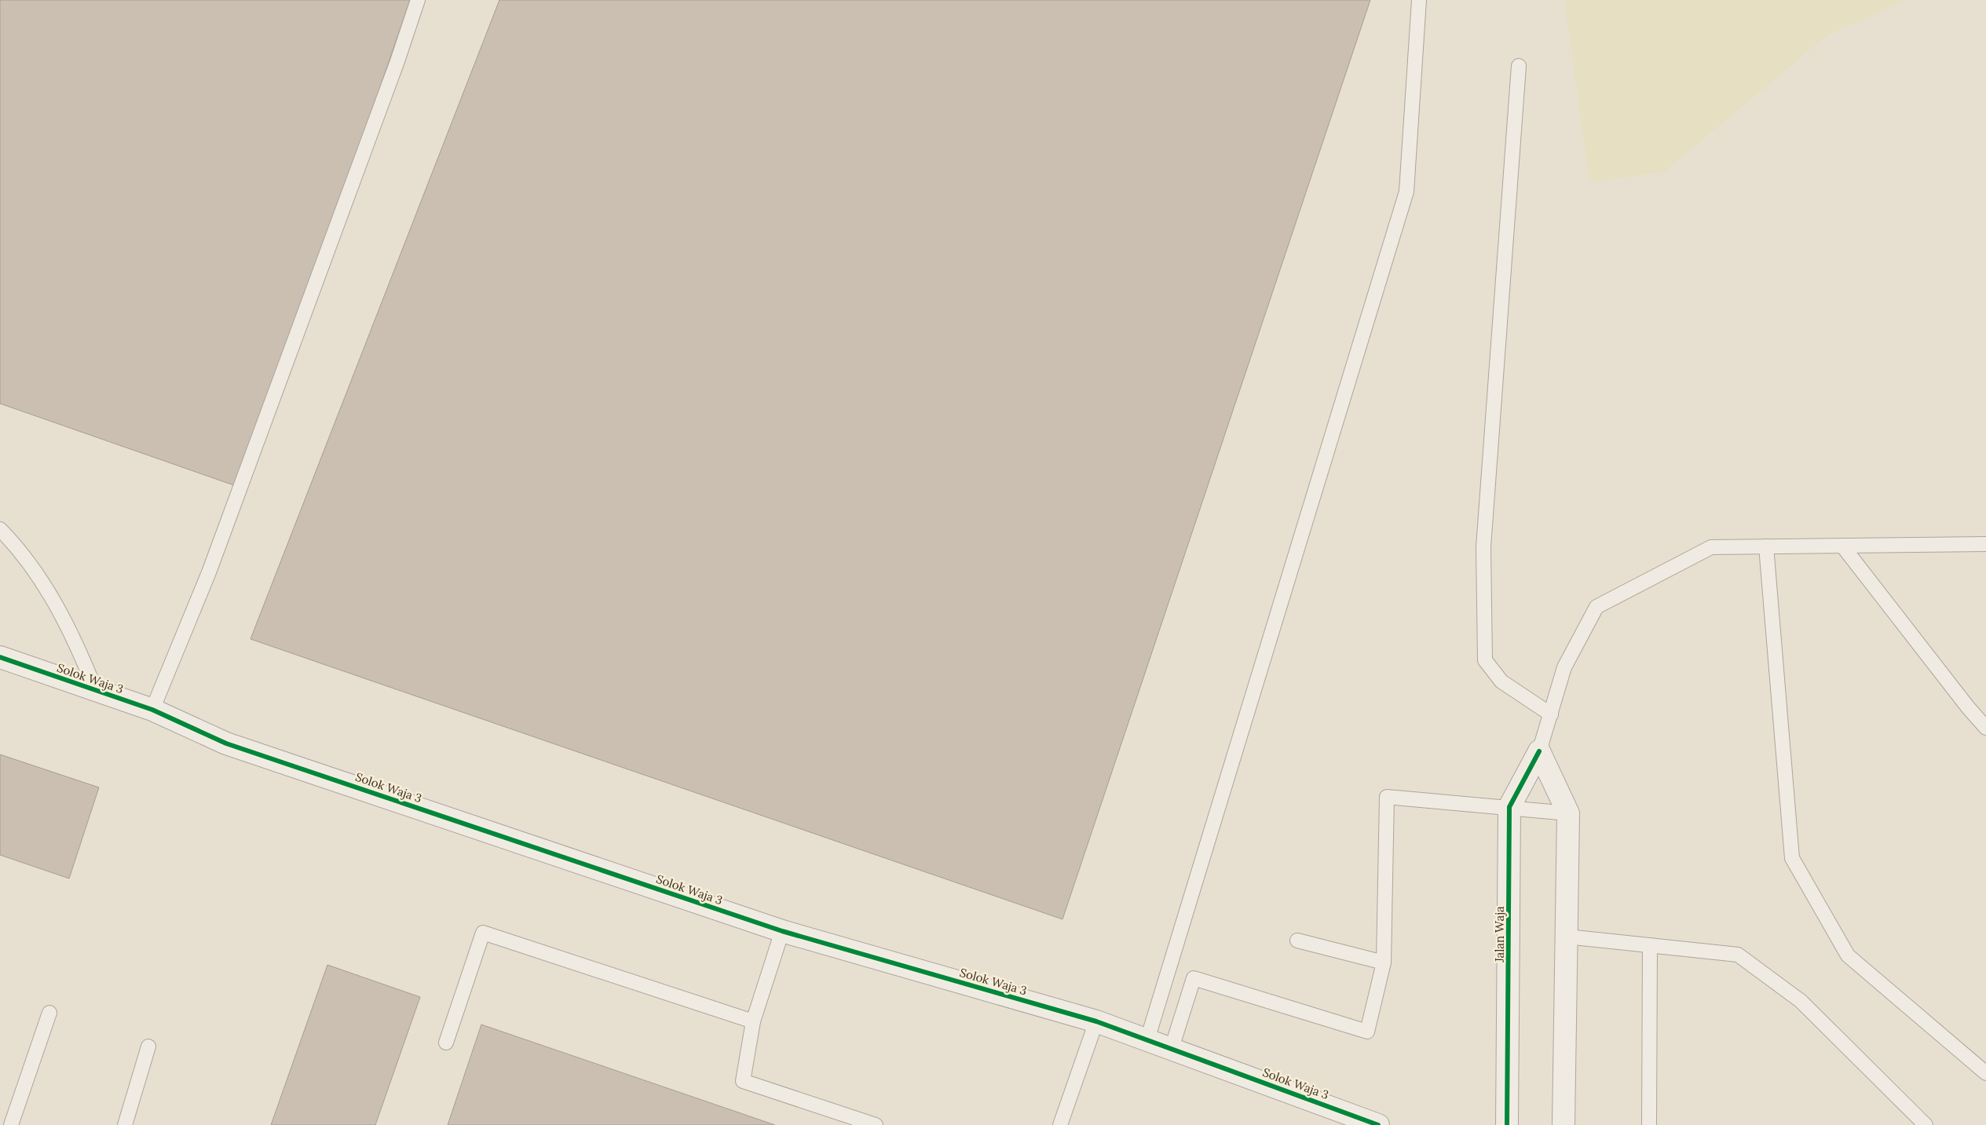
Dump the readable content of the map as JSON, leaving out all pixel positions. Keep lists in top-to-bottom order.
{
  "streets": {
    "street": ["Solok Waja 3", "Jalan Waja"]
  }
}
